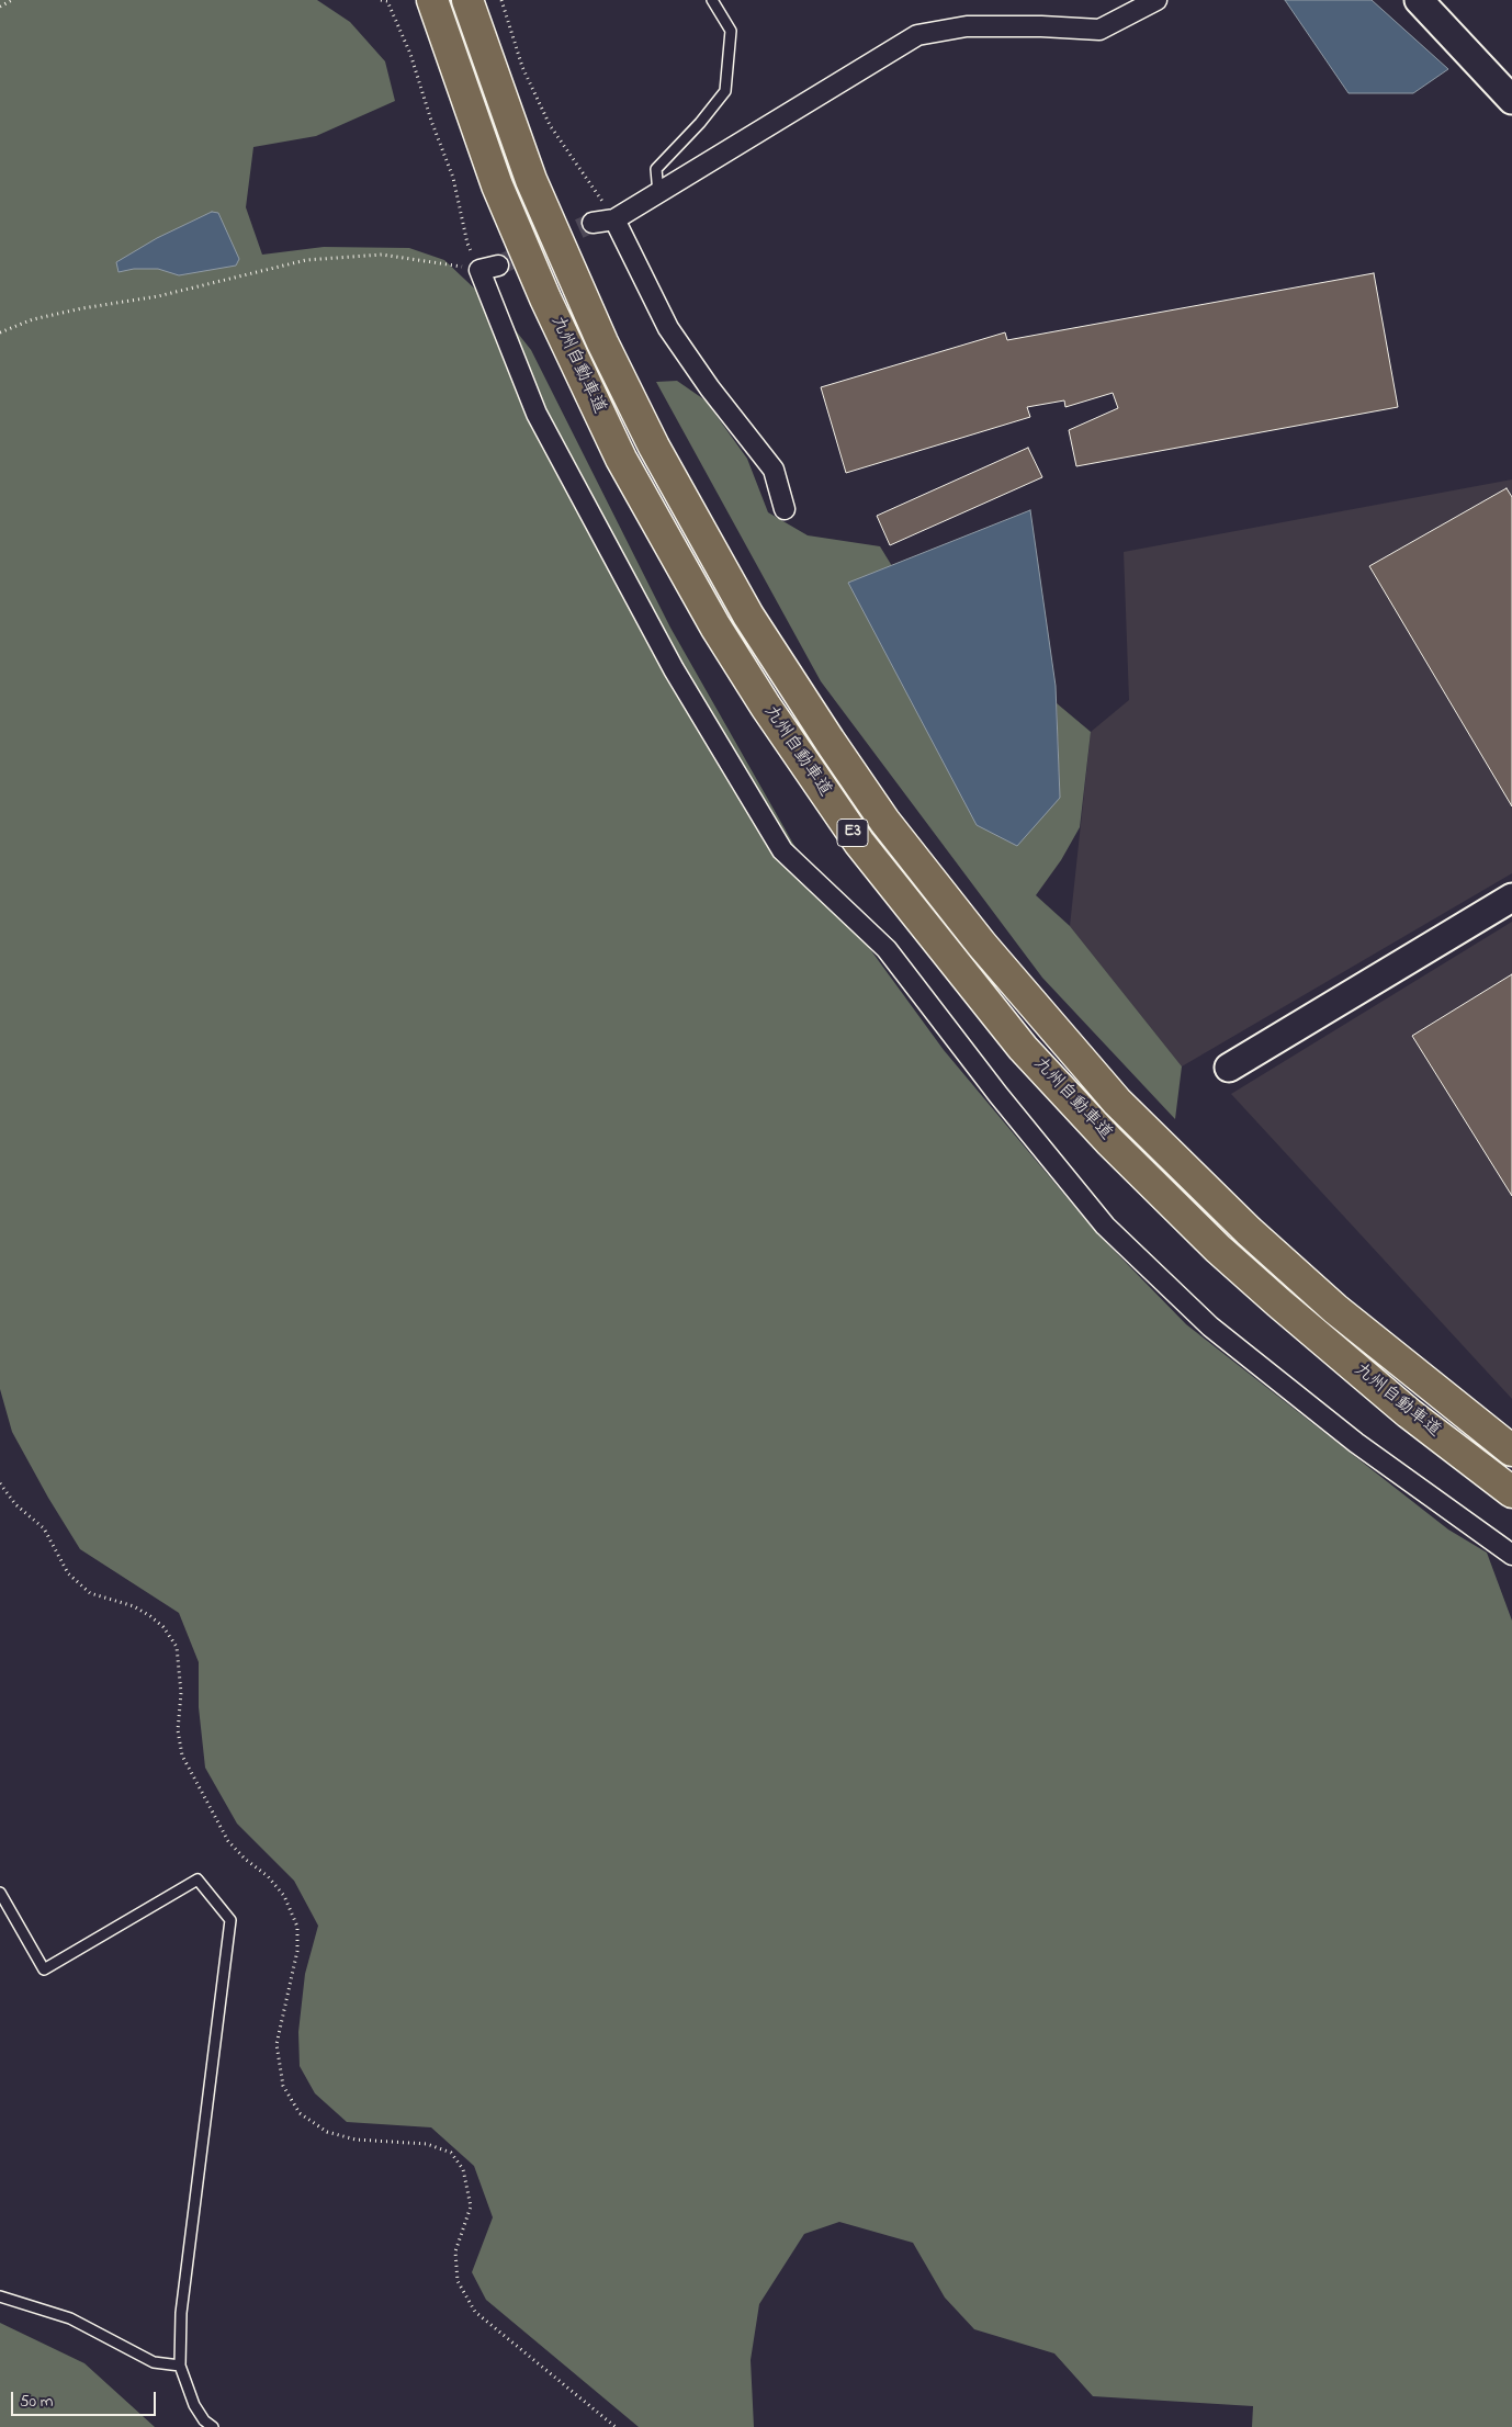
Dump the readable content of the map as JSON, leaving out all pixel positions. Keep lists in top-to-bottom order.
{
  "streets": {
    "highway": ["九州自動車道", "E3"]
  },
  "scale_bar": "50 m"
}
